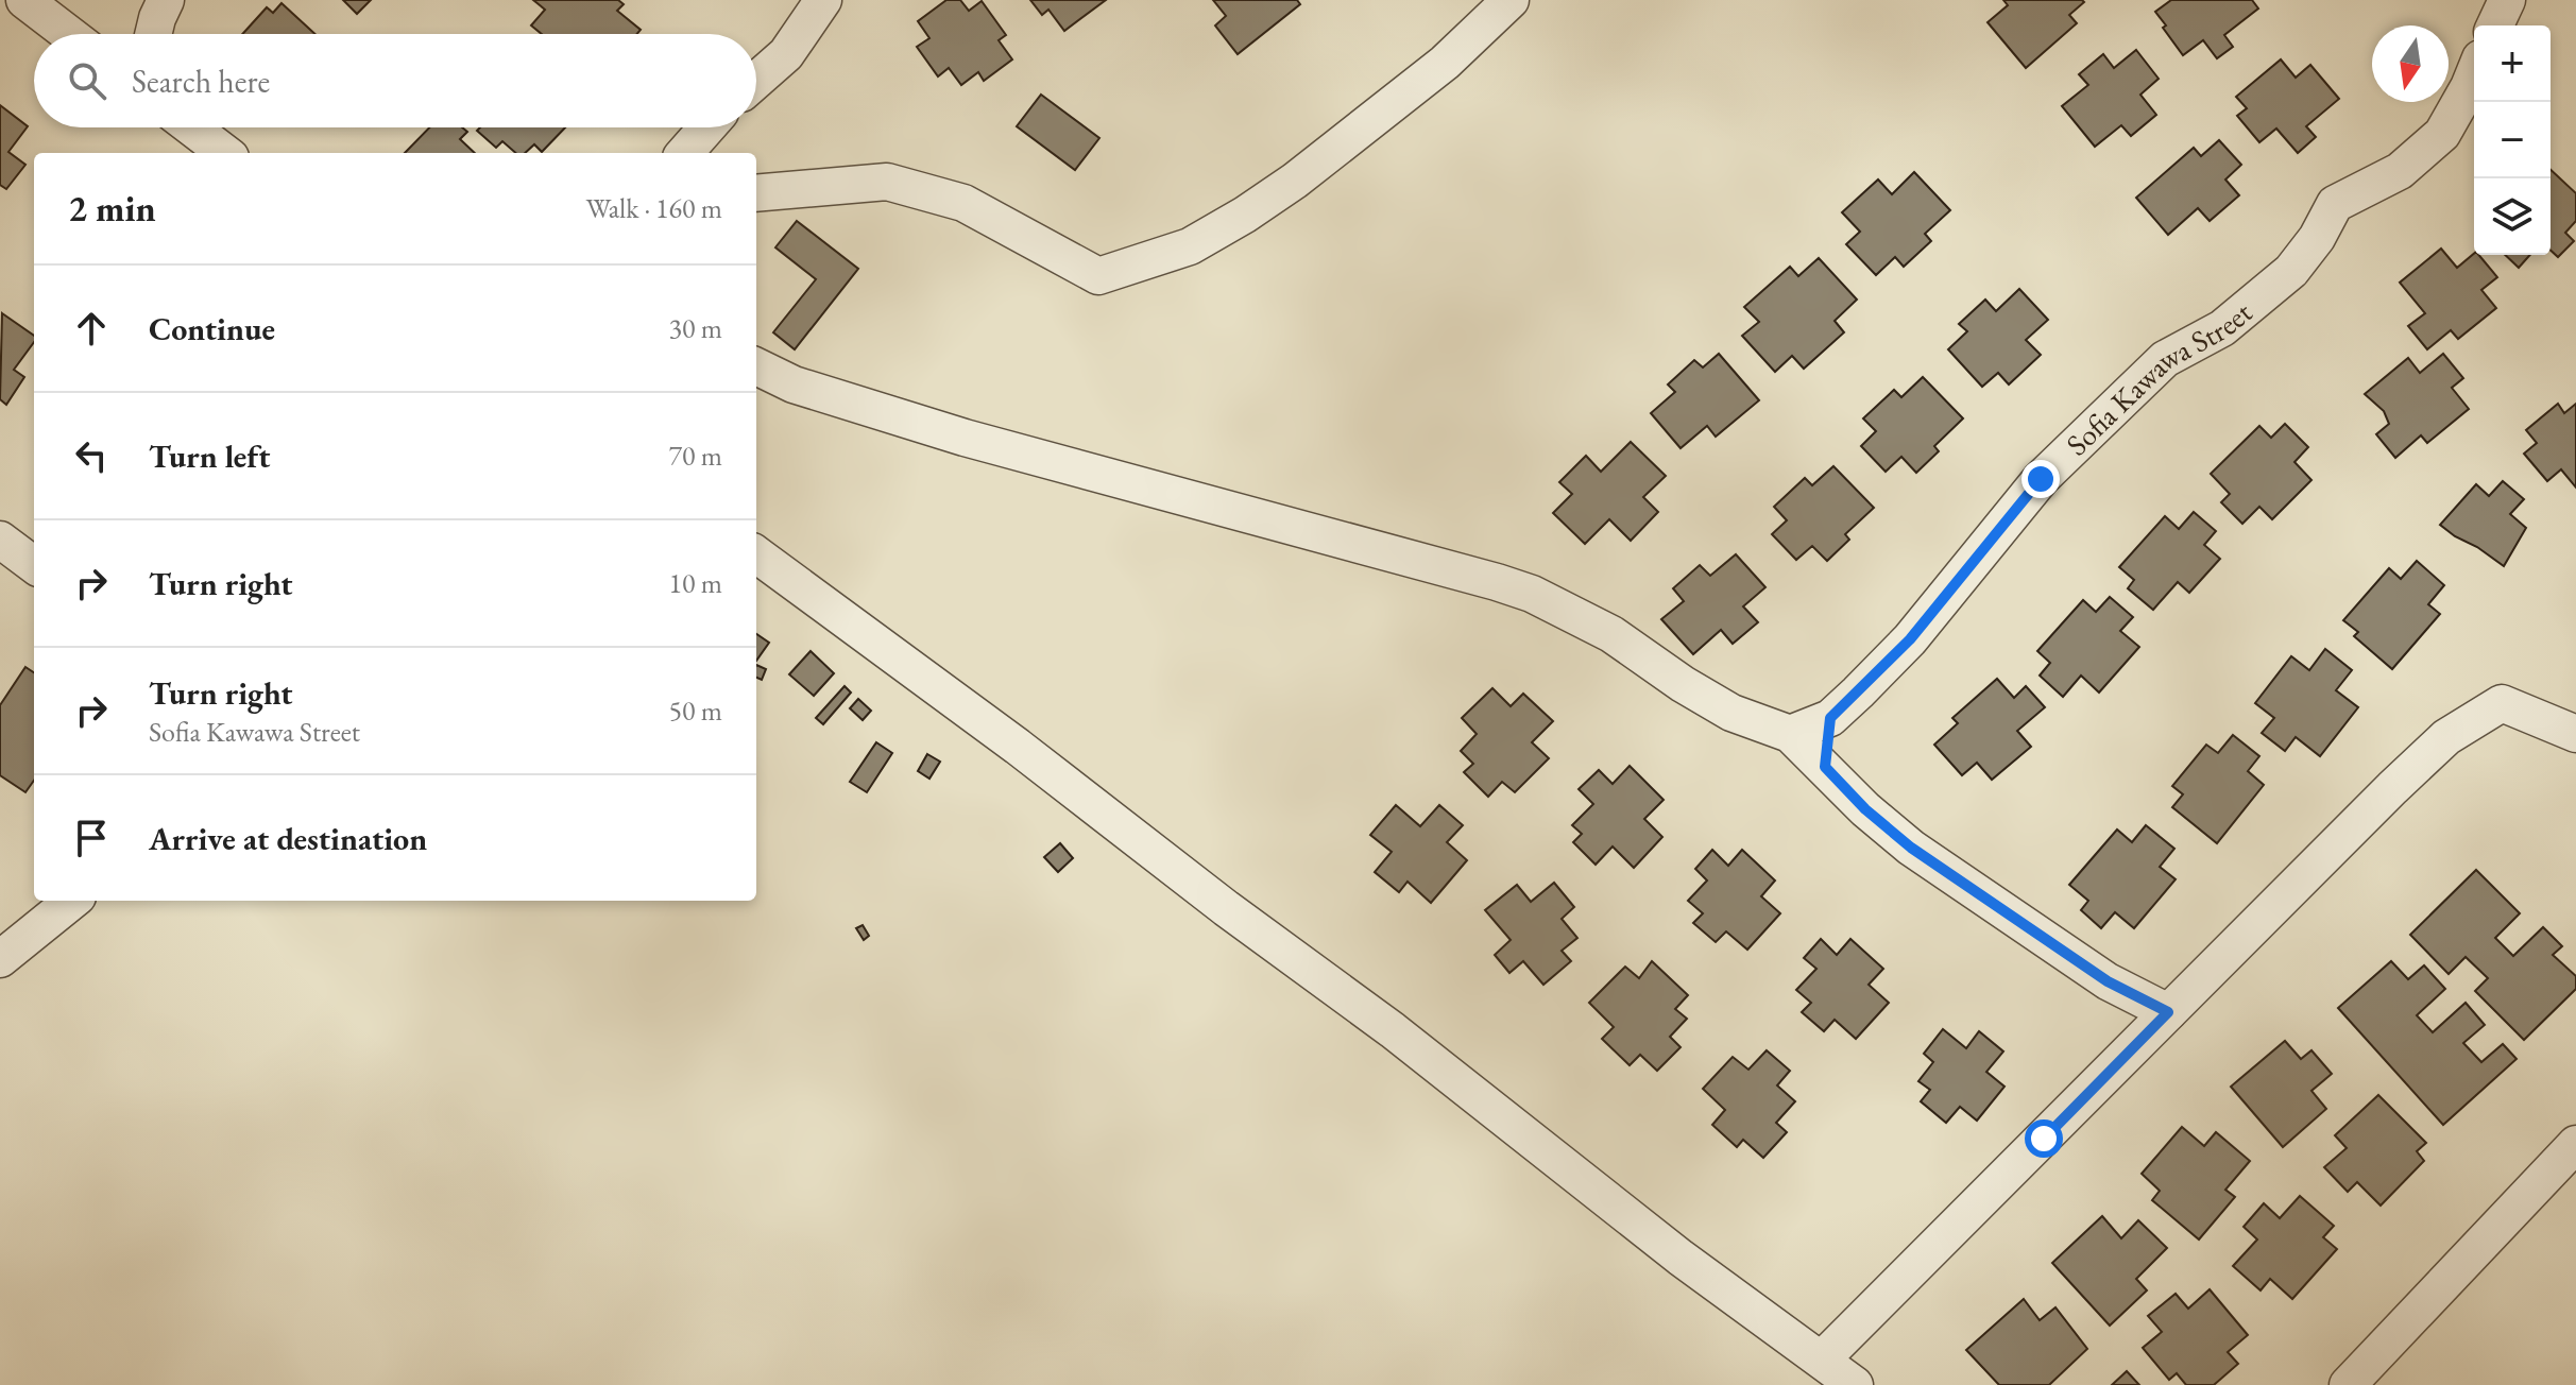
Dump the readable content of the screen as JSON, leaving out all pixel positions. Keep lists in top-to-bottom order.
{
  "streets": {
    "street": ["Sofia Kawawa Street"]
  },
  "north": "bottom",
  "page": {
    "map_buttons": ["+", "−"],
    "search": "Search here",
    "heading": ["2 min", "Walk · 160 m"],
    "list": [
      ["Continue", "30 m"],
      ["Turn left", "70 m"],
      ["Turn right", "10 m"],
      ["Turn right", "Sofia Kawawa Street", "50 m"],
      "Arrive at destination"
    ]
  }
}
